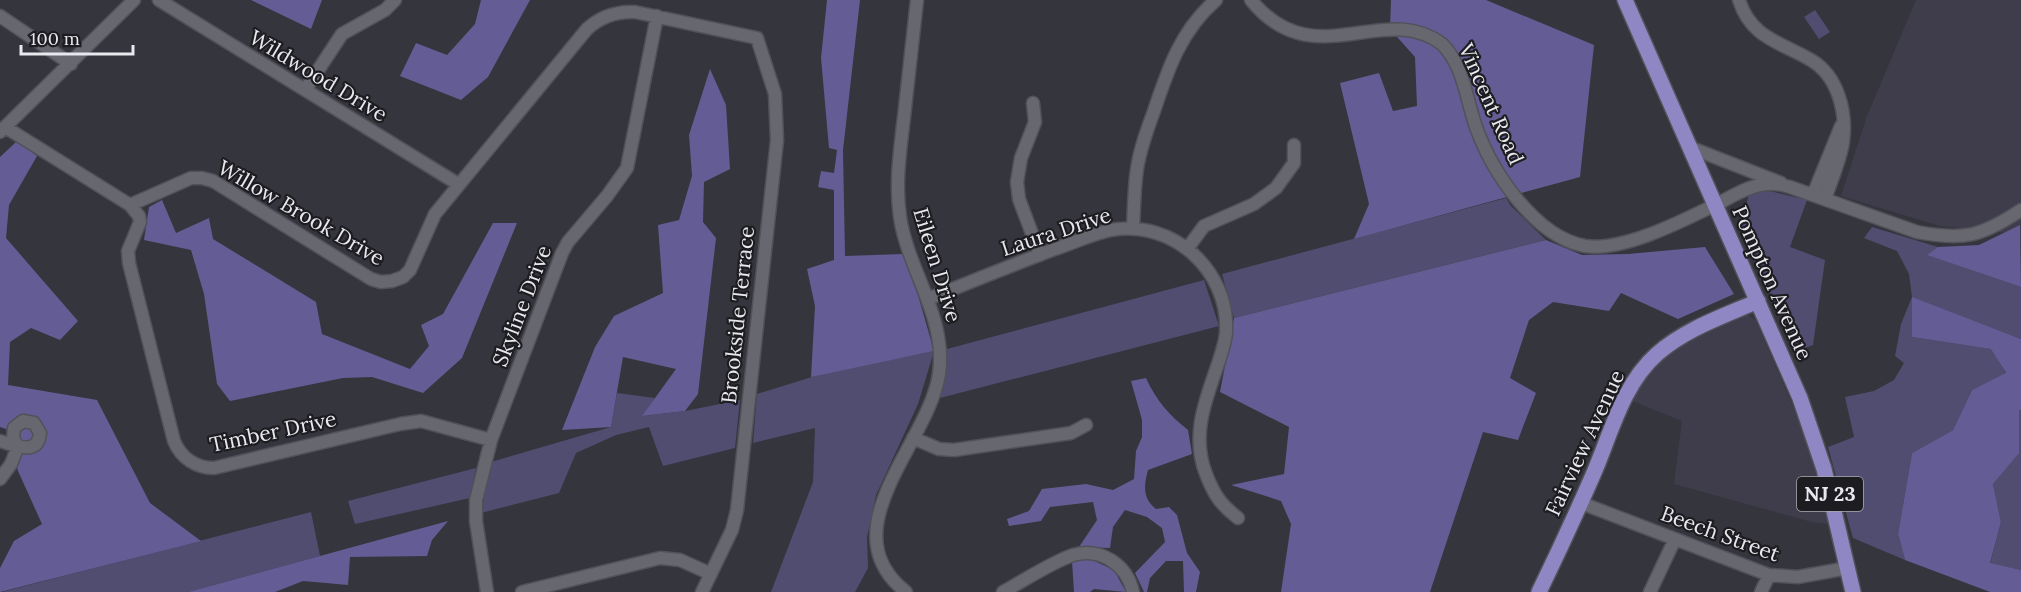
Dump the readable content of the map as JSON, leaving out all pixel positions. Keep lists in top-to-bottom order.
{
  "streets": {
    "main road": ["Pompton Avenue", "Fairview Avenue", "NJ 23"],
    "street": [
      "Wildwood Drive",
      "Vincent Road",
      "Willow Brook Drive",
      "Laura Drive",
      "Eileen Drive",
      "Skyline Drive",
      "Brookside Terrace",
      "Timber Drive",
      "Beech Street"
    ]
  },
  "crossings": [
    ["Wildwood Drive", "Willow Brook Drive"],
    ["Vincent Road", "Pompton Avenue"],
    ["Willow Brook Drive", "Skyline Drive"],
    ["Willow Brook Drive", "Brookside Terrace"],
    ["Willow Brook Drive", "Timber Drive"],
    ["Laura Drive", "Eileen Drive"],
    ["Pompton Avenue", "Fairview Avenue"],
    ["Pompton Avenue", "Beech Street"],
    ["Skyline Drive", "Timber Drive"],
    ["Fairview Avenue", "Beech Street"]
  ],
  "scale_bar": "100 m"
}
